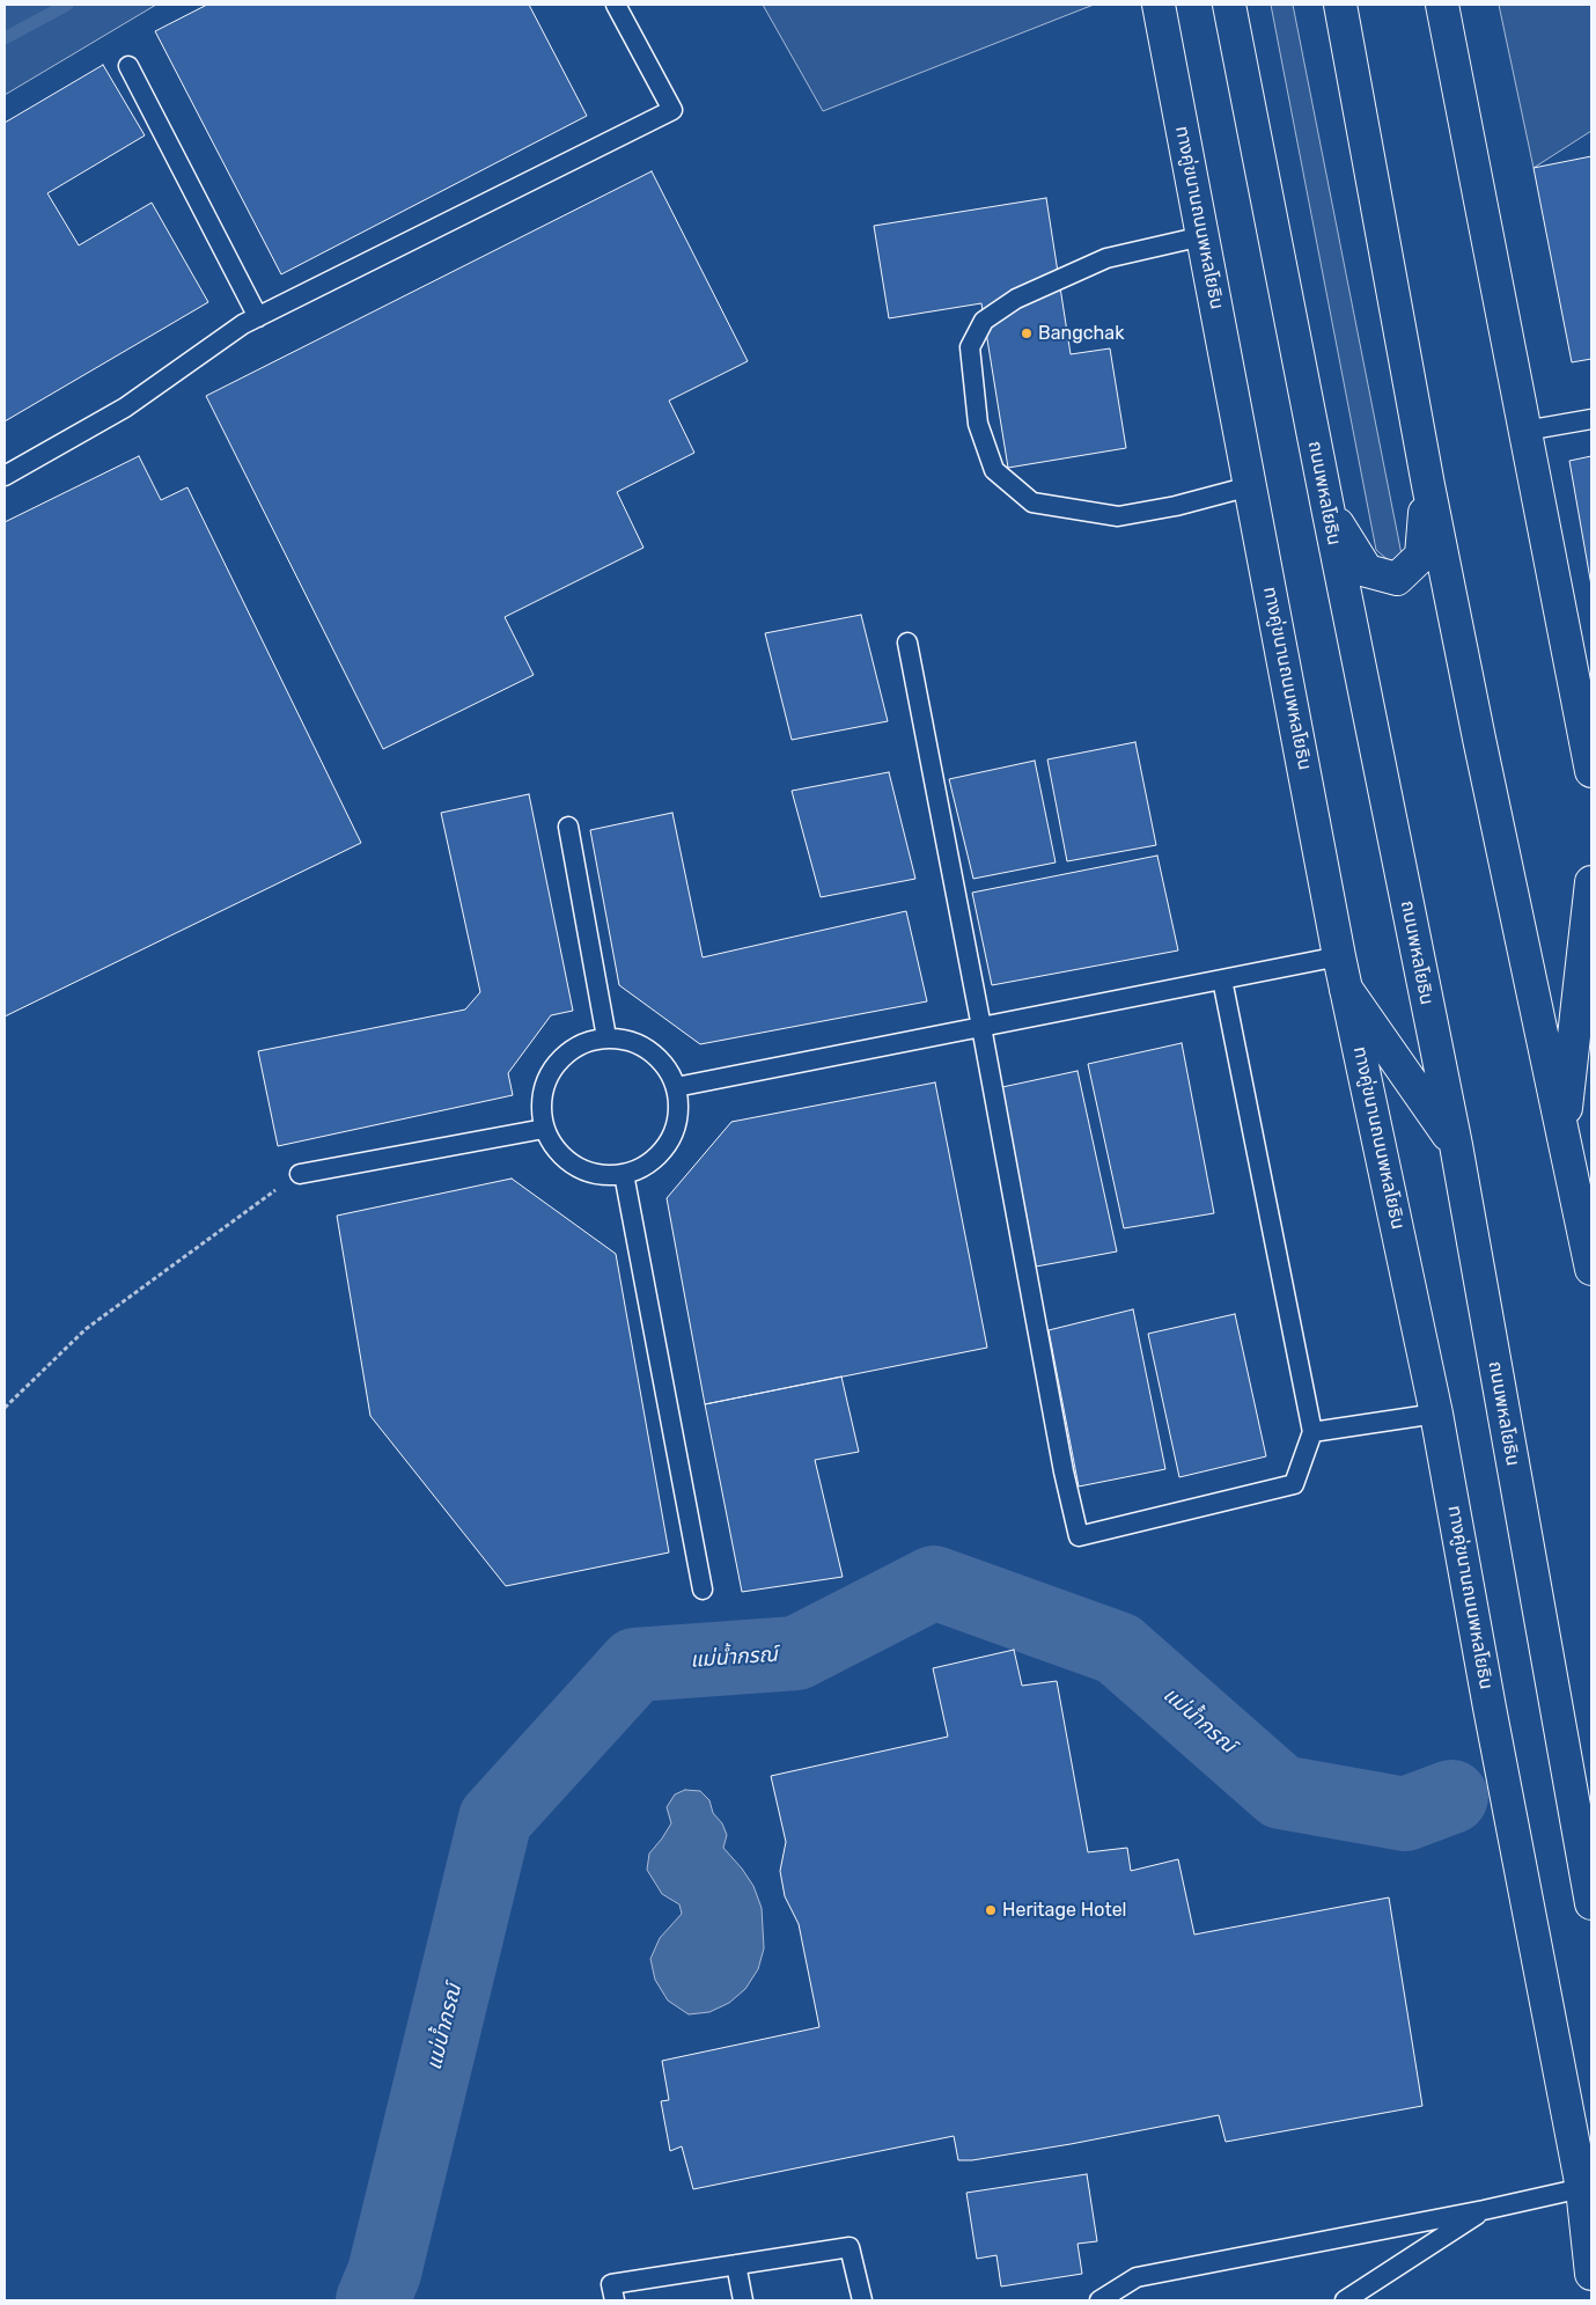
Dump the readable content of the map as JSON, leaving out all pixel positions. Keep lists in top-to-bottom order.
{
  "streets": {
    "main road": ["ทางคู่ขนานถนนพหลโยธิน", "ถนนพหลโยธิน"]
  },
  "water": ["แม่น้ำกรณ์"],
  "places": ["Bangchak", "Heritage Hotel"]
}
